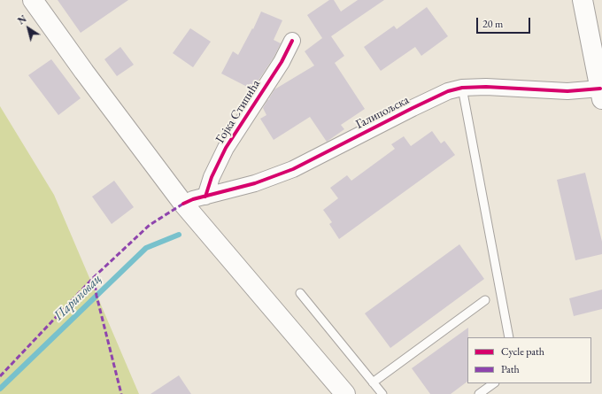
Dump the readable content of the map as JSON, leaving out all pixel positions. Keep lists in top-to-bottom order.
{
  "streets": {
    "street": ["Гојка Стипића", "Галипољска"]
  },
  "crossings": [
    ["Гојка Стипића", "Галипољска"]
  ],
  "water": ["Париповац"],
  "legend": ["Cycle path", "Path"],
  "scale_bar": "20 m",
  "north": "top left"
}
